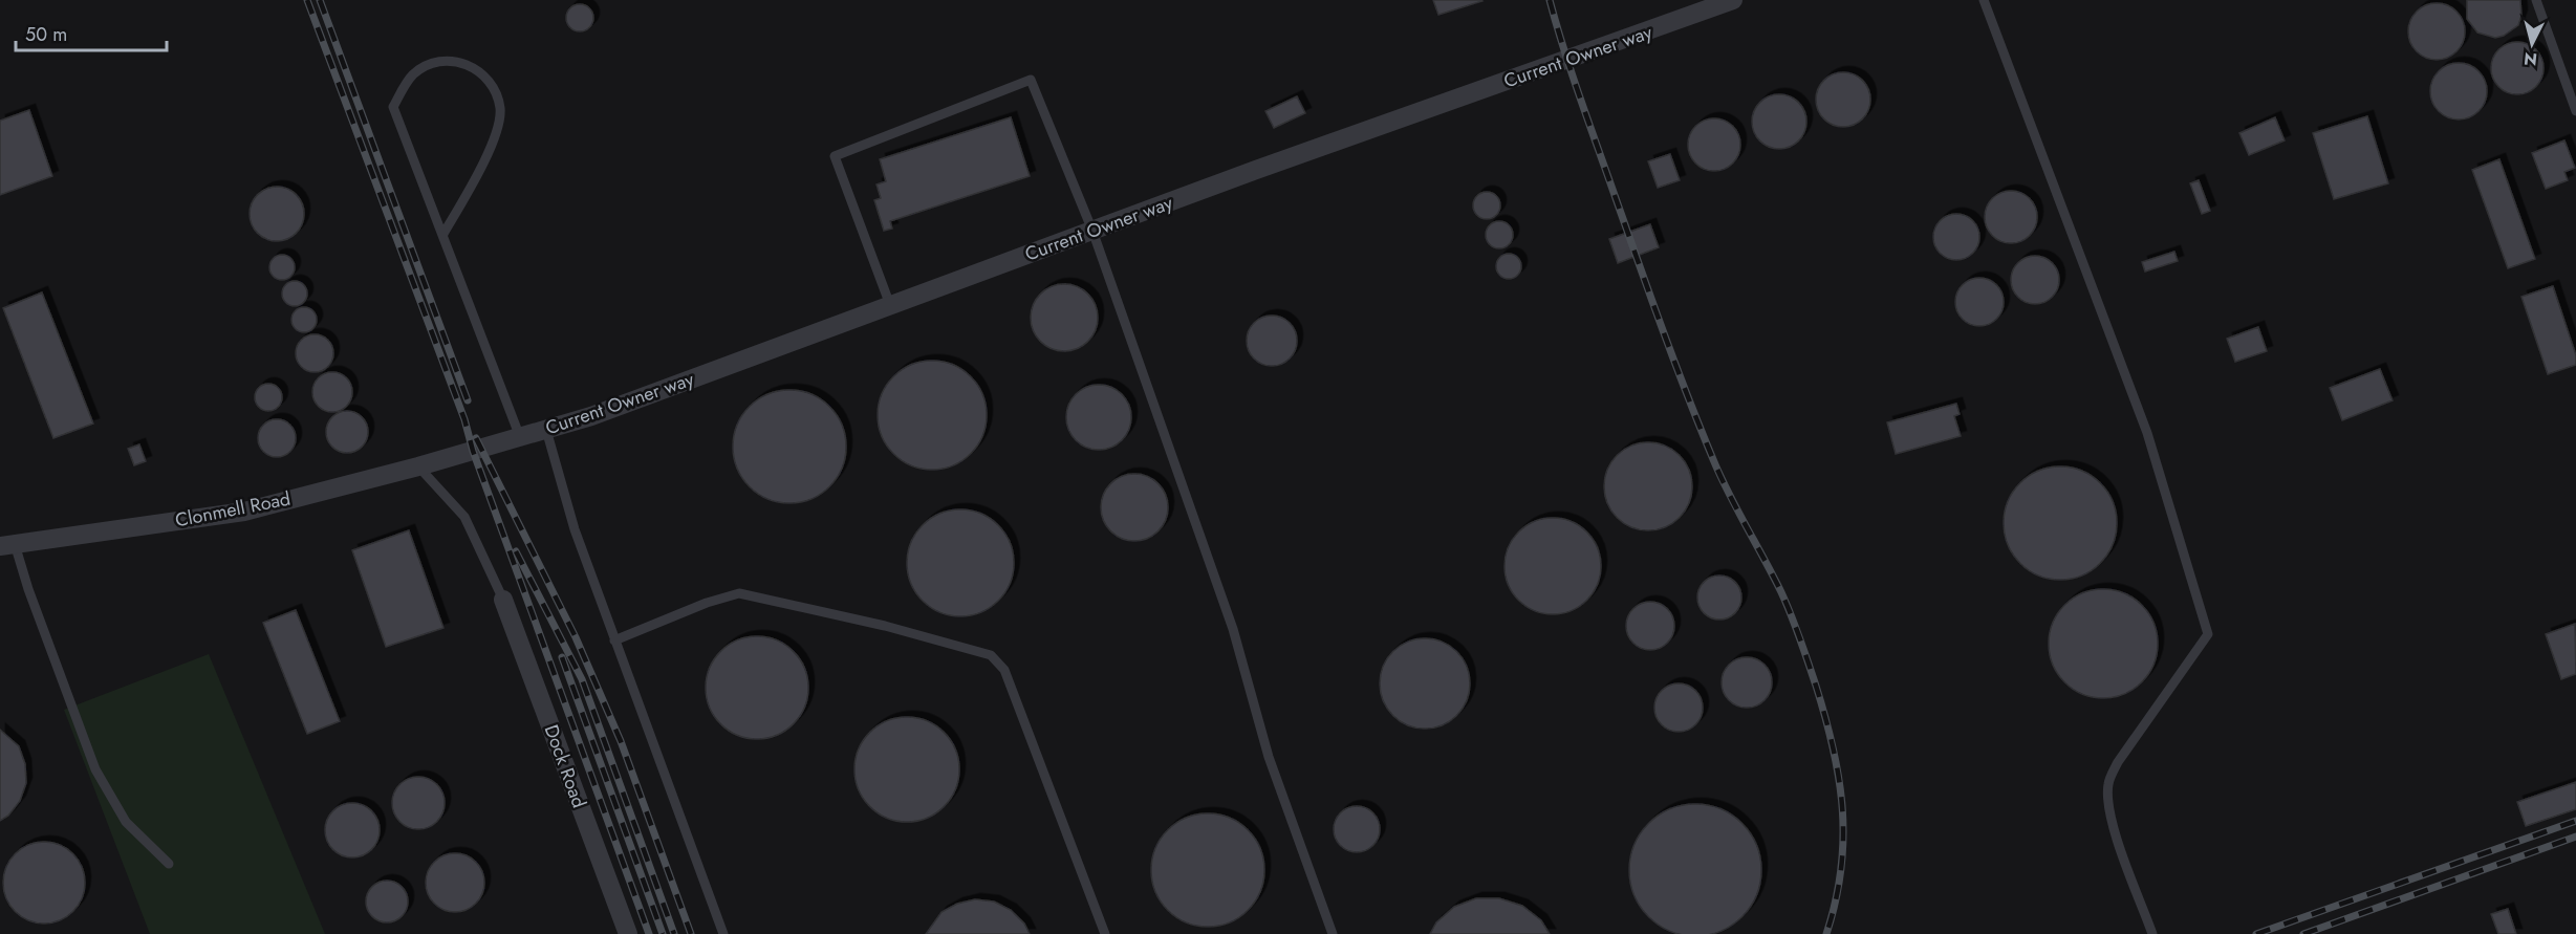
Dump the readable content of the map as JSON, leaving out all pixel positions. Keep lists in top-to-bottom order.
{
  "streets": {
    "street": ["Current Owner way", "Clonmell Road", "Dock Road"]
  },
  "crossings": [
    ["Current Owner way", "Clonmell Road"]
  ],
  "scale_bar": "50 m",
  "north": "bottom"
}
